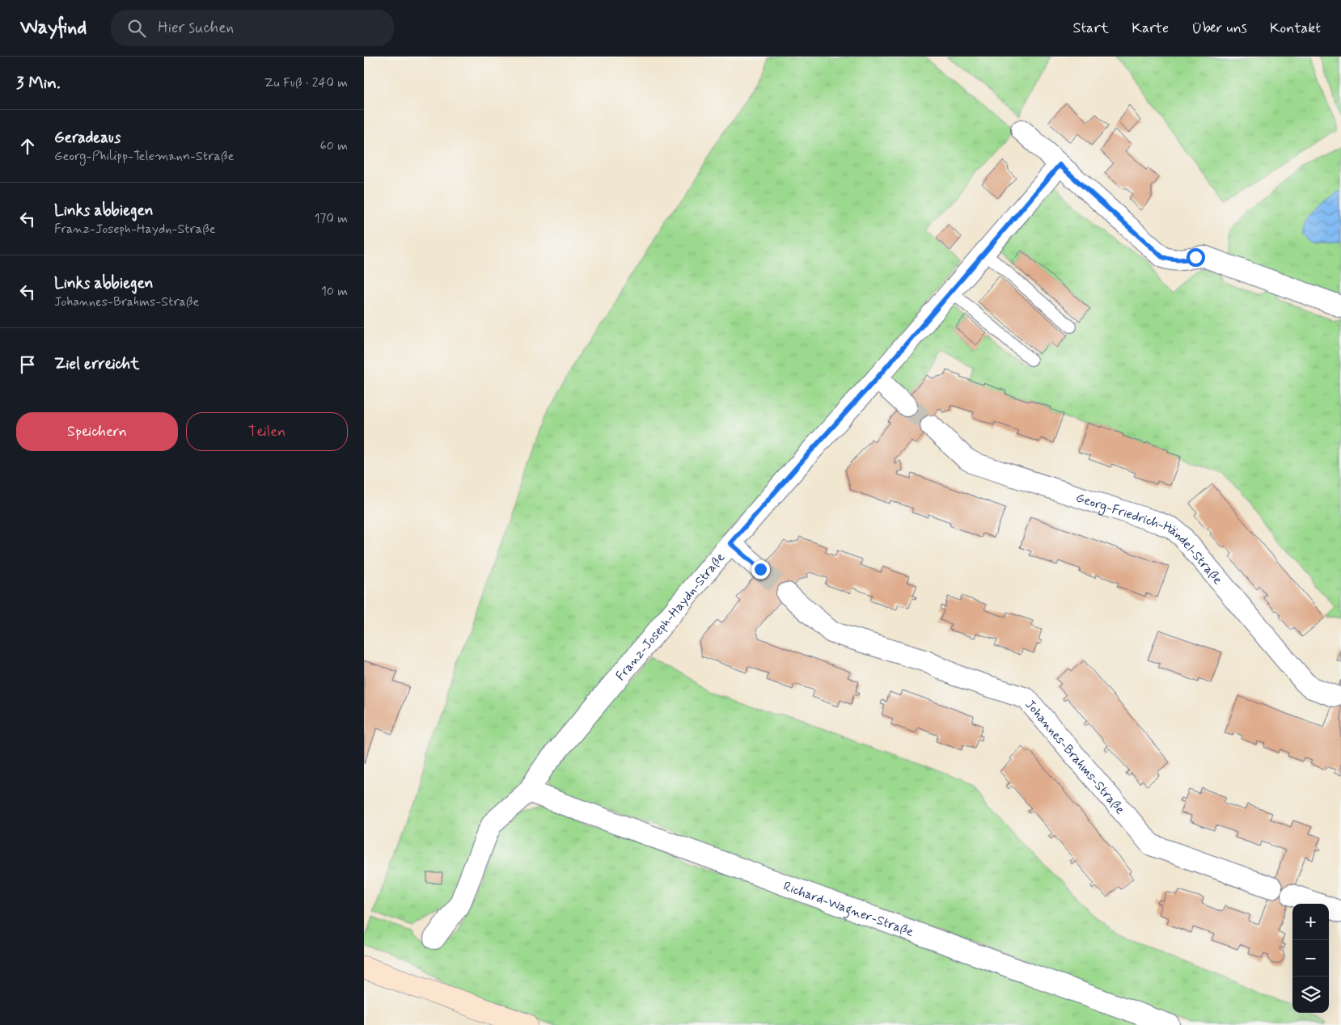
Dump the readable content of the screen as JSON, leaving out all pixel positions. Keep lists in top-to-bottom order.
{
  "streets": {
    "street": [
      "Georg-Friedrich-Händel-Straße",
      "Franz-Joseph-Haydn-Straße",
      "Johannes-Brahms-Straße",
      "Richard-Wagner-Straße"
    ]
  },
  "crossings": [
    ["Franz-Joseph-Haydn-Straße", "Richard-Wagner-Straße"]
  ],
  "page": {
    "header": "Wayfind",
    "search": "Hier suchen",
    "nav": [
      "Start",
      "Karte",
      "Über uns",
      "Kontakt"
    ],
    "heading": ["3 Min.", "Zu Fuß · 240 m"],
    "list": [
      ["Geradeaus", "Georg-Philipp-Telemann-Straße", "60 m"],
      ["Links abbiegen", "Franz-Joseph-Haydn-Straße", "170 m"],
      ["Links abbiegen", "Johannes-Brahms-Straße", "10 m"],
      "Ziel erreicht"
    ],
    "buttons": ["Speichern", "Teilen"],
    "map_buttons": ["+", "−"]
  }
}
